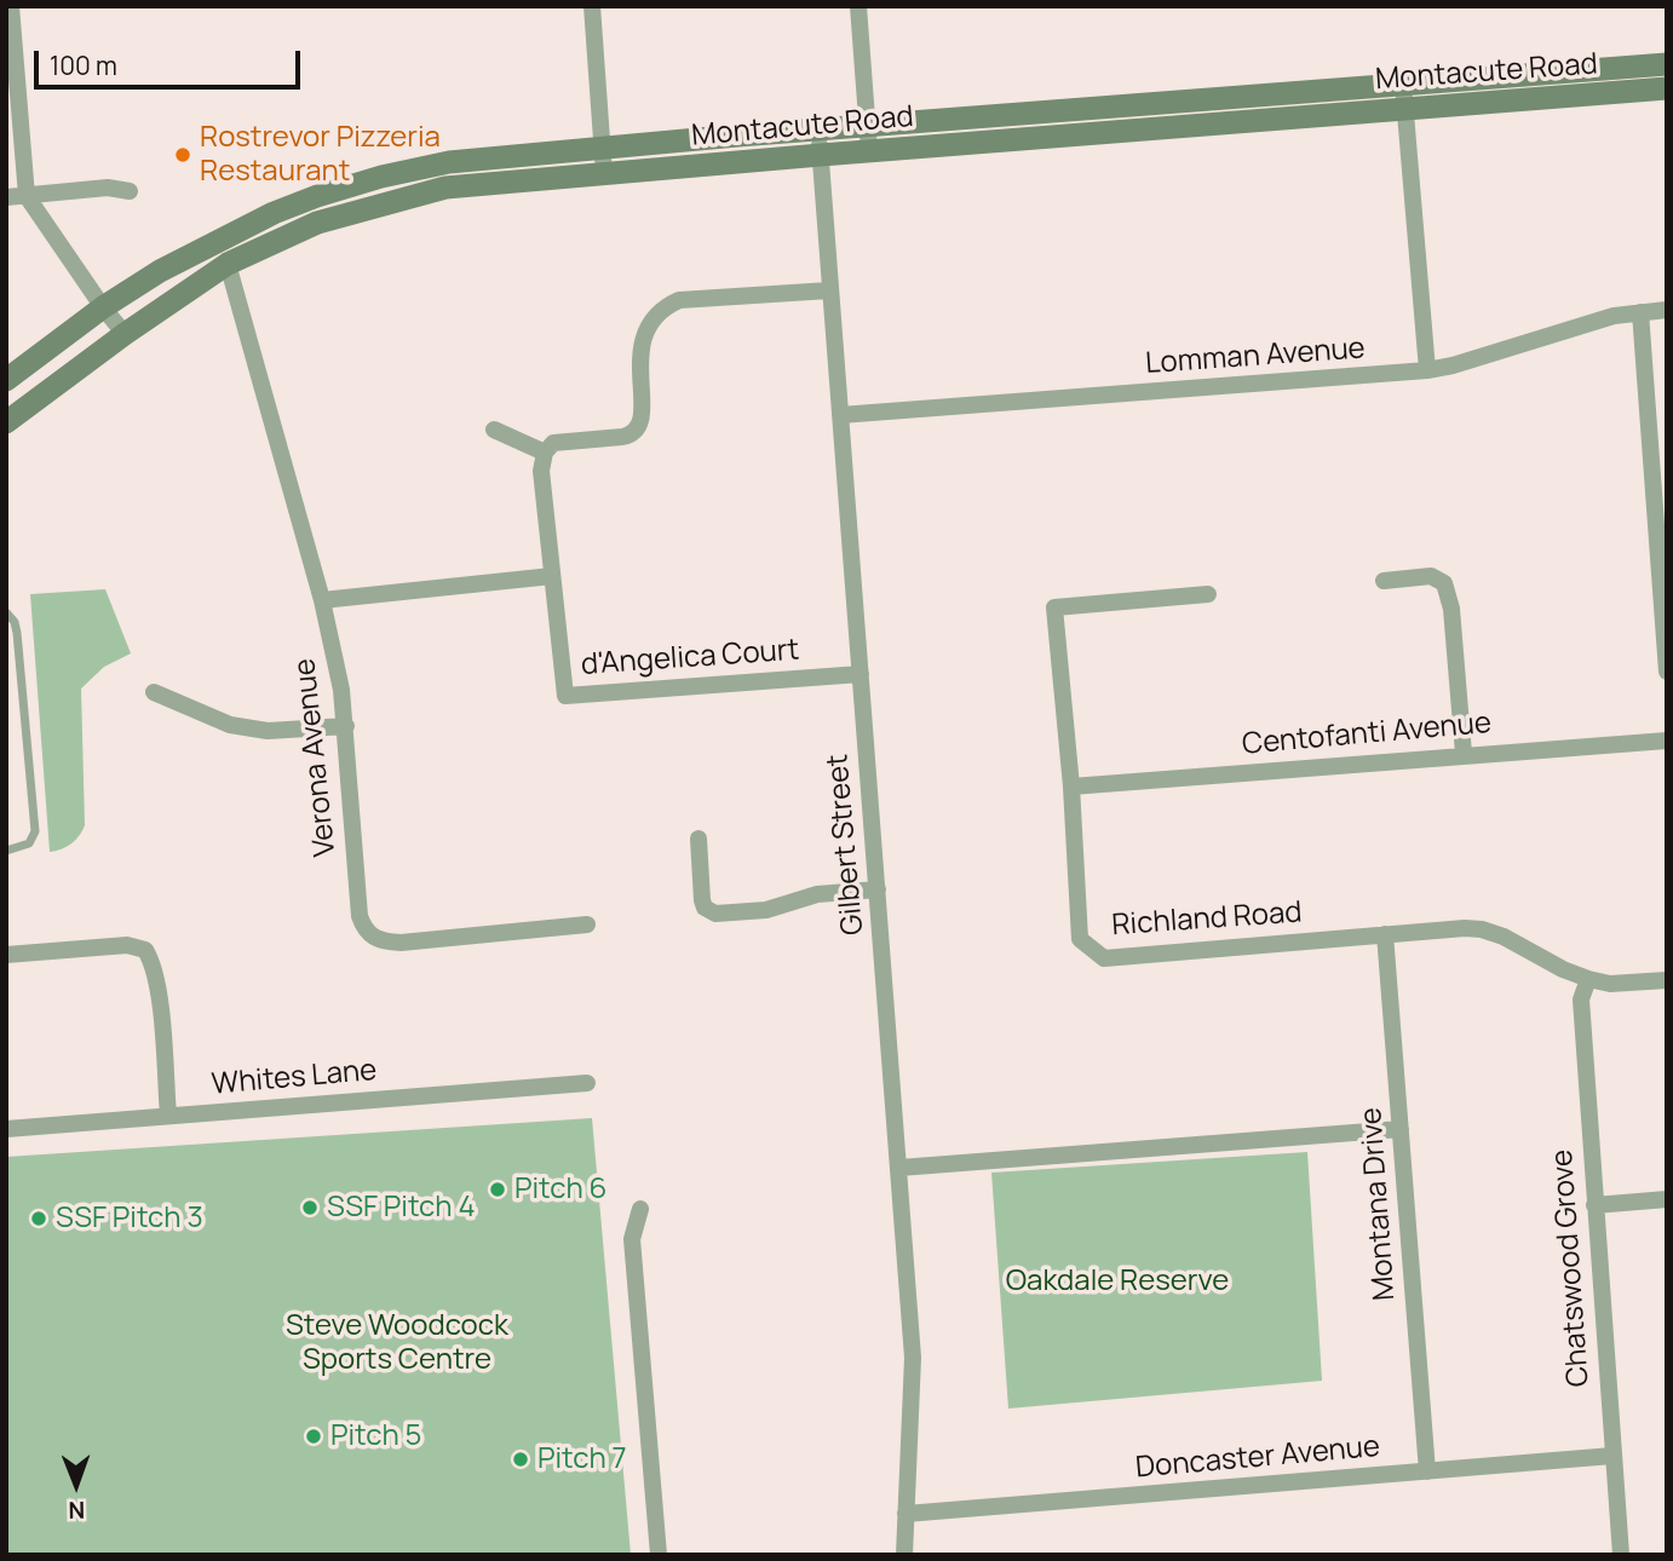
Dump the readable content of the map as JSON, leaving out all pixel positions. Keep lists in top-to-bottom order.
{
  "streets": {
    "main road": ["Montacute Road"],
    "street": [
      "Lomman Avenue",
      "d'Angelica Court",
      "Centofanti Avenue",
      "Verona Avenue",
      "Gilbert Street",
      "Richland Road",
      "Whites Lane",
      "Montana Drive",
      "Chatswood Grove",
      "Doncaster Avenue"
    ]
  },
  "crossings": [
    ["Montacute Road", "Verona Avenue"],
    ["Montacute Road", "Gilbert Street"],
    ["Lomman Avenue", "Gilbert Street"],
    ["d'Angelica Court", "Gilbert Street"],
    ["Centofanti Avenue", "Richland Road"],
    ["Gilbert Street", "Doncaster Avenue"],
    ["Richland Road", "Montana Drive"],
    ["Richland Road", "Chatswood Grove"],
    ["Montana Drive", "Doncaster Avenue"],
    ["Chatswood Grove", "Doncaster Avenue"]
  ],
  "parks": ["Oakdale Reserve", "Steve Woodcock Sports Centre"],
  "places": [
    "Rostrevor Pizzeria Restaurant",
    "Pitch 6",
    "SSF Pitch 4",
    "SSF Pitch 3",
    "Pitch 5",
    "Pitch 7"
  ],
  "scale_bar": "100 m",
  "north": "bottom"
}
